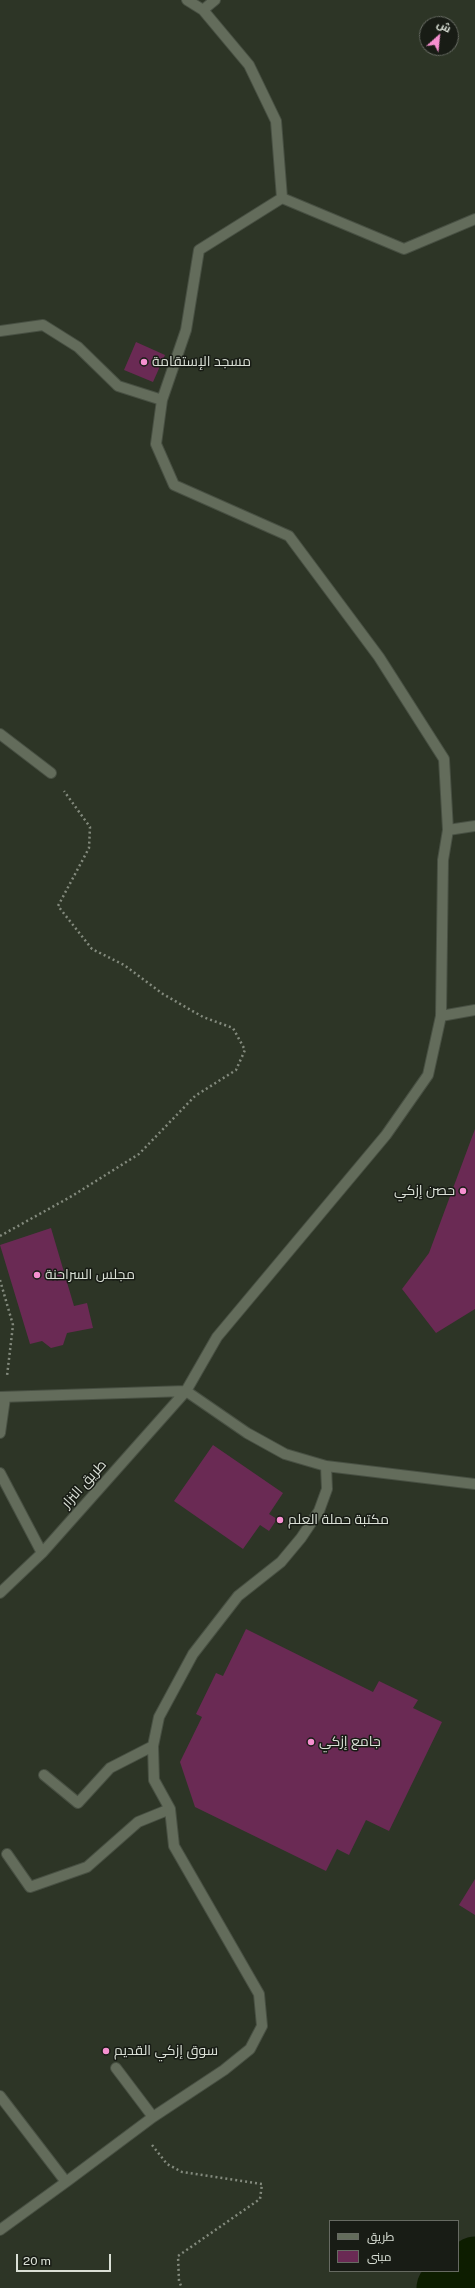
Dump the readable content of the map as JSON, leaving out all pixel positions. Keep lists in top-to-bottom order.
{
  "streets": {
    "street": ["طريق النزار"]
  },
  "places": [
    "مسجد الإستقامة",
    "حصن إزكي",
    "مجلس السراحنة",
    "مكتبة حملة العلم",
    "جامع إزكي",
    "سوق إزكي القديم"
  ],
  "legend": ["طريق", "مبنى"],
  "scale_bar": "20 m",
  "north": "top right"
}
